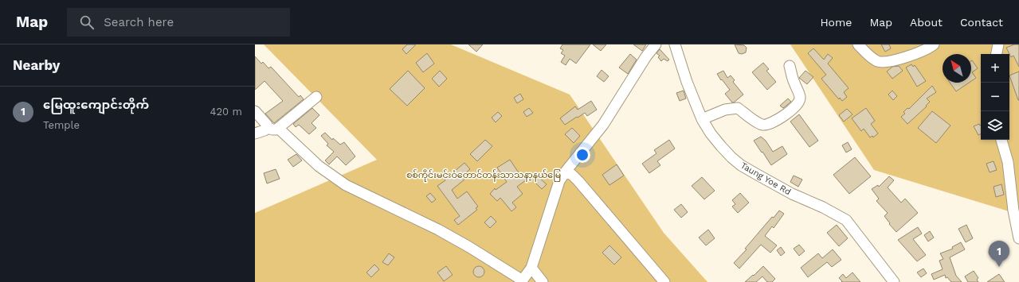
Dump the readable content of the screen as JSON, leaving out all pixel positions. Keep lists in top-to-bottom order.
{
  "streets": {
    "street": ["Taung Yoe Rd"]
  },
  "parks": ["စစ်ကိုင်းမင်းဝံတောင်တန်းသာသနာ့နယ်မြေ"],
  "north": "top left",
  "page": {
    "header": "Map",
    "search": "Search here",
    "nav": [
      "Home",
      "Map",
      "About",
      "Contact"
    ],
    "heading": "Nearby",
    "map_buttons": ["+", "−"],
    "list": [
      {
        "mark": "1",
        "name": "မြေထူးကျောင်းတိုက်",
        "note": "Temple",
        "value": "420 m"
      }
    ],
    "pins": "1"
  }
}
